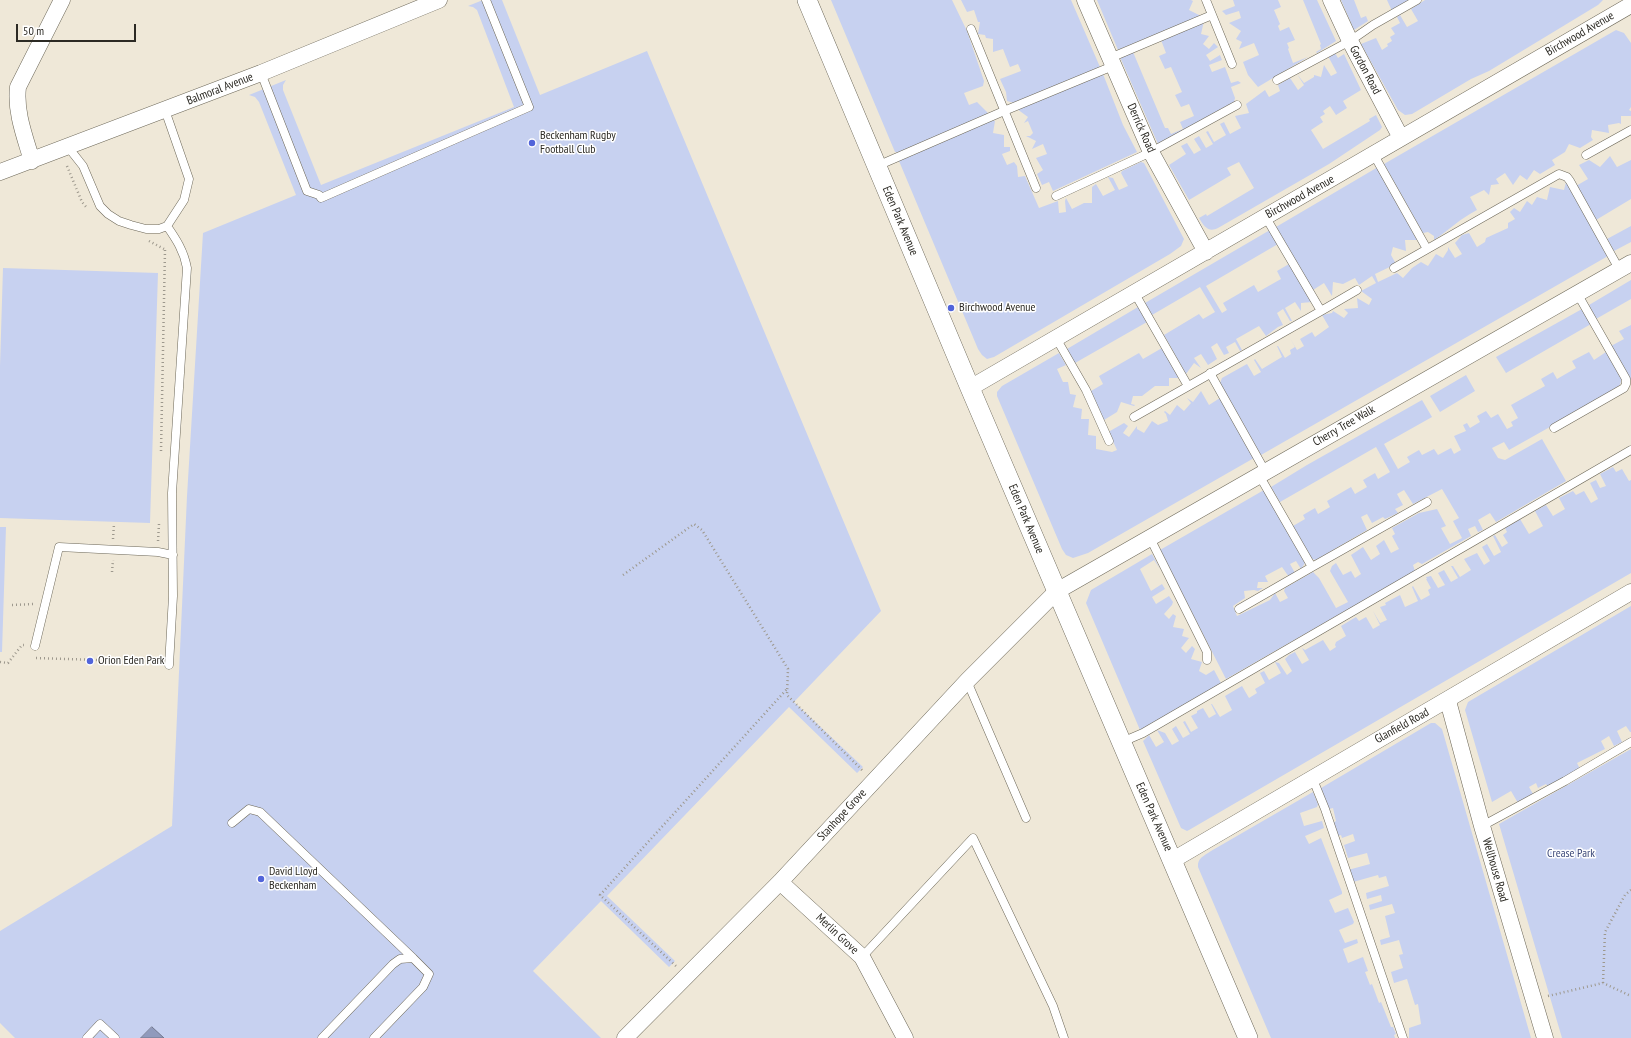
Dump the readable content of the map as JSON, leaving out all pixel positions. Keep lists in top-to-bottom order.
{
  "streets": {
    "street": [
      "Birchwood Avenue",
      "Gordon Road",
      "Balmoral Avenue",
      "Derrick Road",
      "Eden Park Avenue",
      "Cherry Tree Walk",
      "Glanfield Road",
      "Stanhope Grove",
      "Wellhouse Road",
      "Merlin Grove"
    ]
  },
  "crossings": [
    ["Birchwood Avenue", "Gordon Road"],
    ["Birchwood Avenue", "Derrick Road"],
    ["Birchwood Avenue", "Eden Park Avenue"],
    ["Eden Park Avenue", "Cherry Tree Walk"],
    ["Eden Park Avenue", "Glanfield Road"],
    ["Eden Park Avenue", "Stanhope Grove"],
    ["Cherry Tree Walk", "Stanhope Grove"],
    ["Glanfield Road", "Wellhouse Road"],
    ["Stanhope Grove", "Merlin Grove"]
  ],
  "parks": ["Crease Park"],
  "places": [
    "Beckenham Rugby Football Club",
    "Birchwood Avenue",
    "Orion Eden Park",
    "David Lloyd Beckenham"
  ],
  "scale_bar": "50 m"
}
